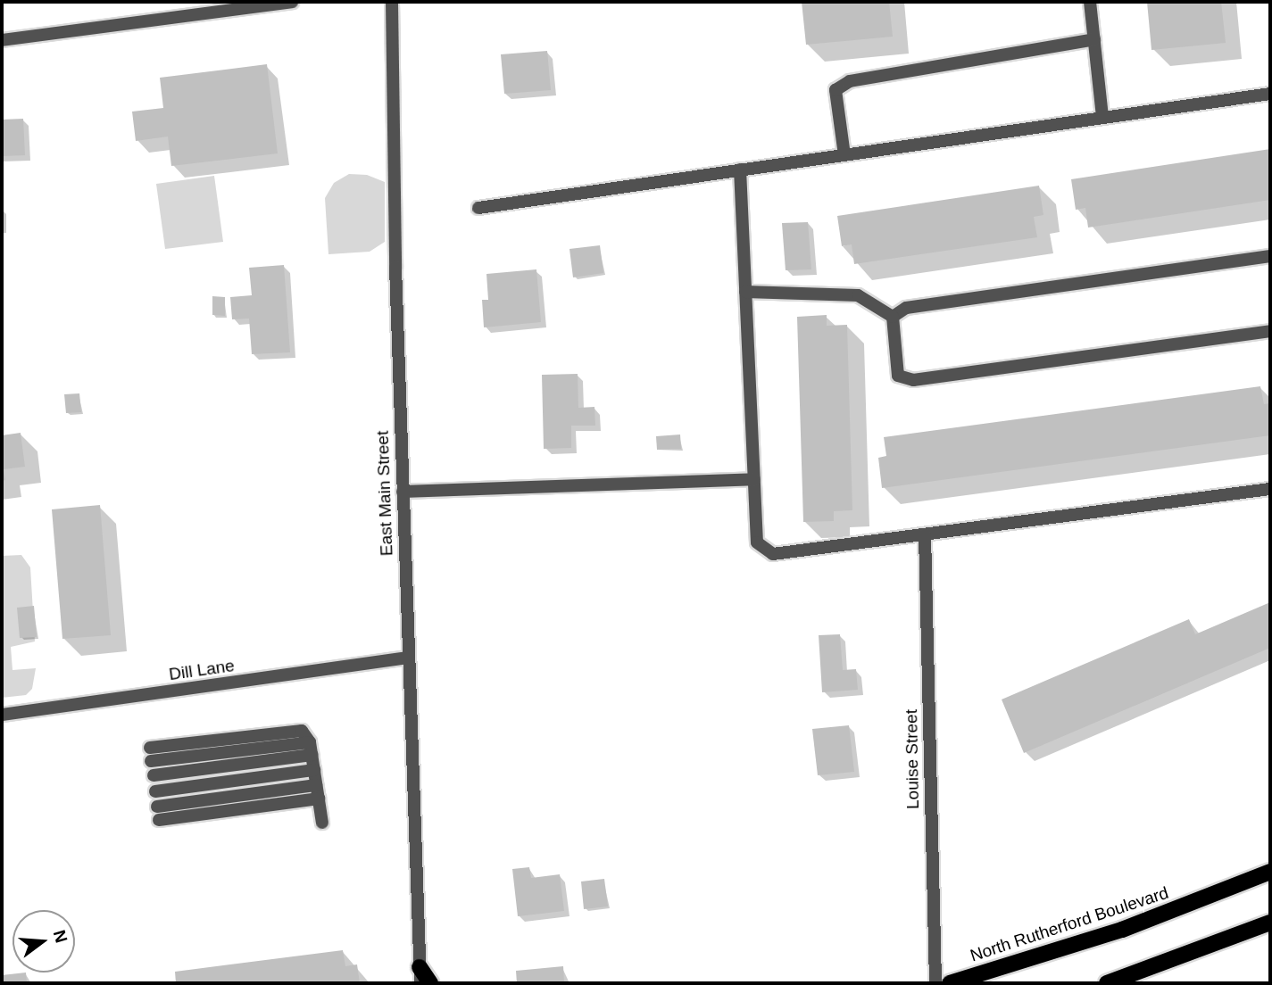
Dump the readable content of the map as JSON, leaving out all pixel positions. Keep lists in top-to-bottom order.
{
  "streets": {
    "main road": ["North Rutherford Boulevard"],
    "street": ["East Main Street", "Dill Lane", "Louise Street"]
  },
  "crossings": [
    ["East Main Street", "Dill Lane"]
  ],
  "north": "right"
}
